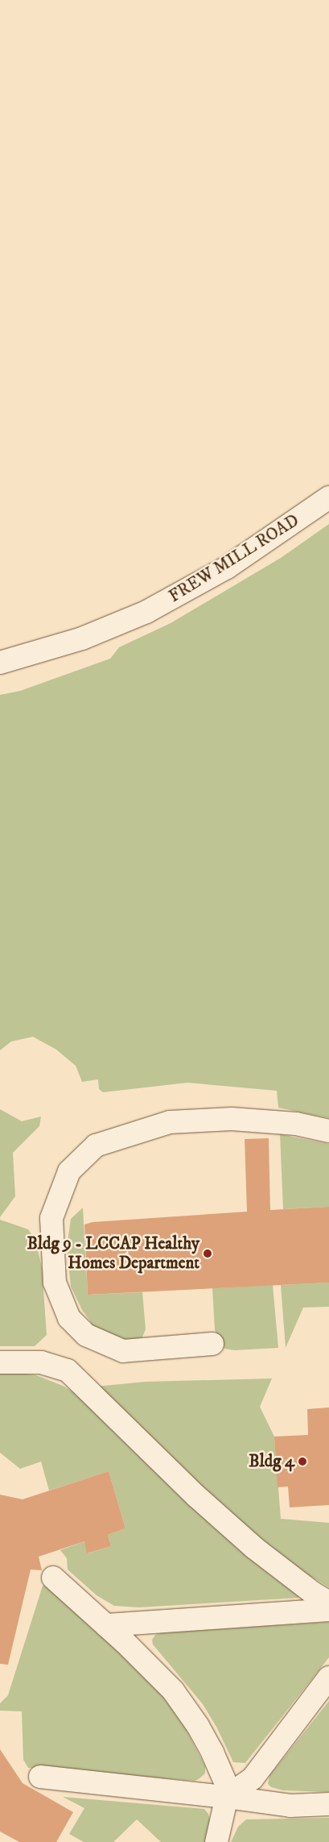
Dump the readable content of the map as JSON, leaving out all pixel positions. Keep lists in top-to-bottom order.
{
  "streets": {
    "street": ["FREW MILL ROAD"]
  },
  "places": ["Bldg 9 - LCCAP Healthy Homes Department", "Bldg 4"]
}
